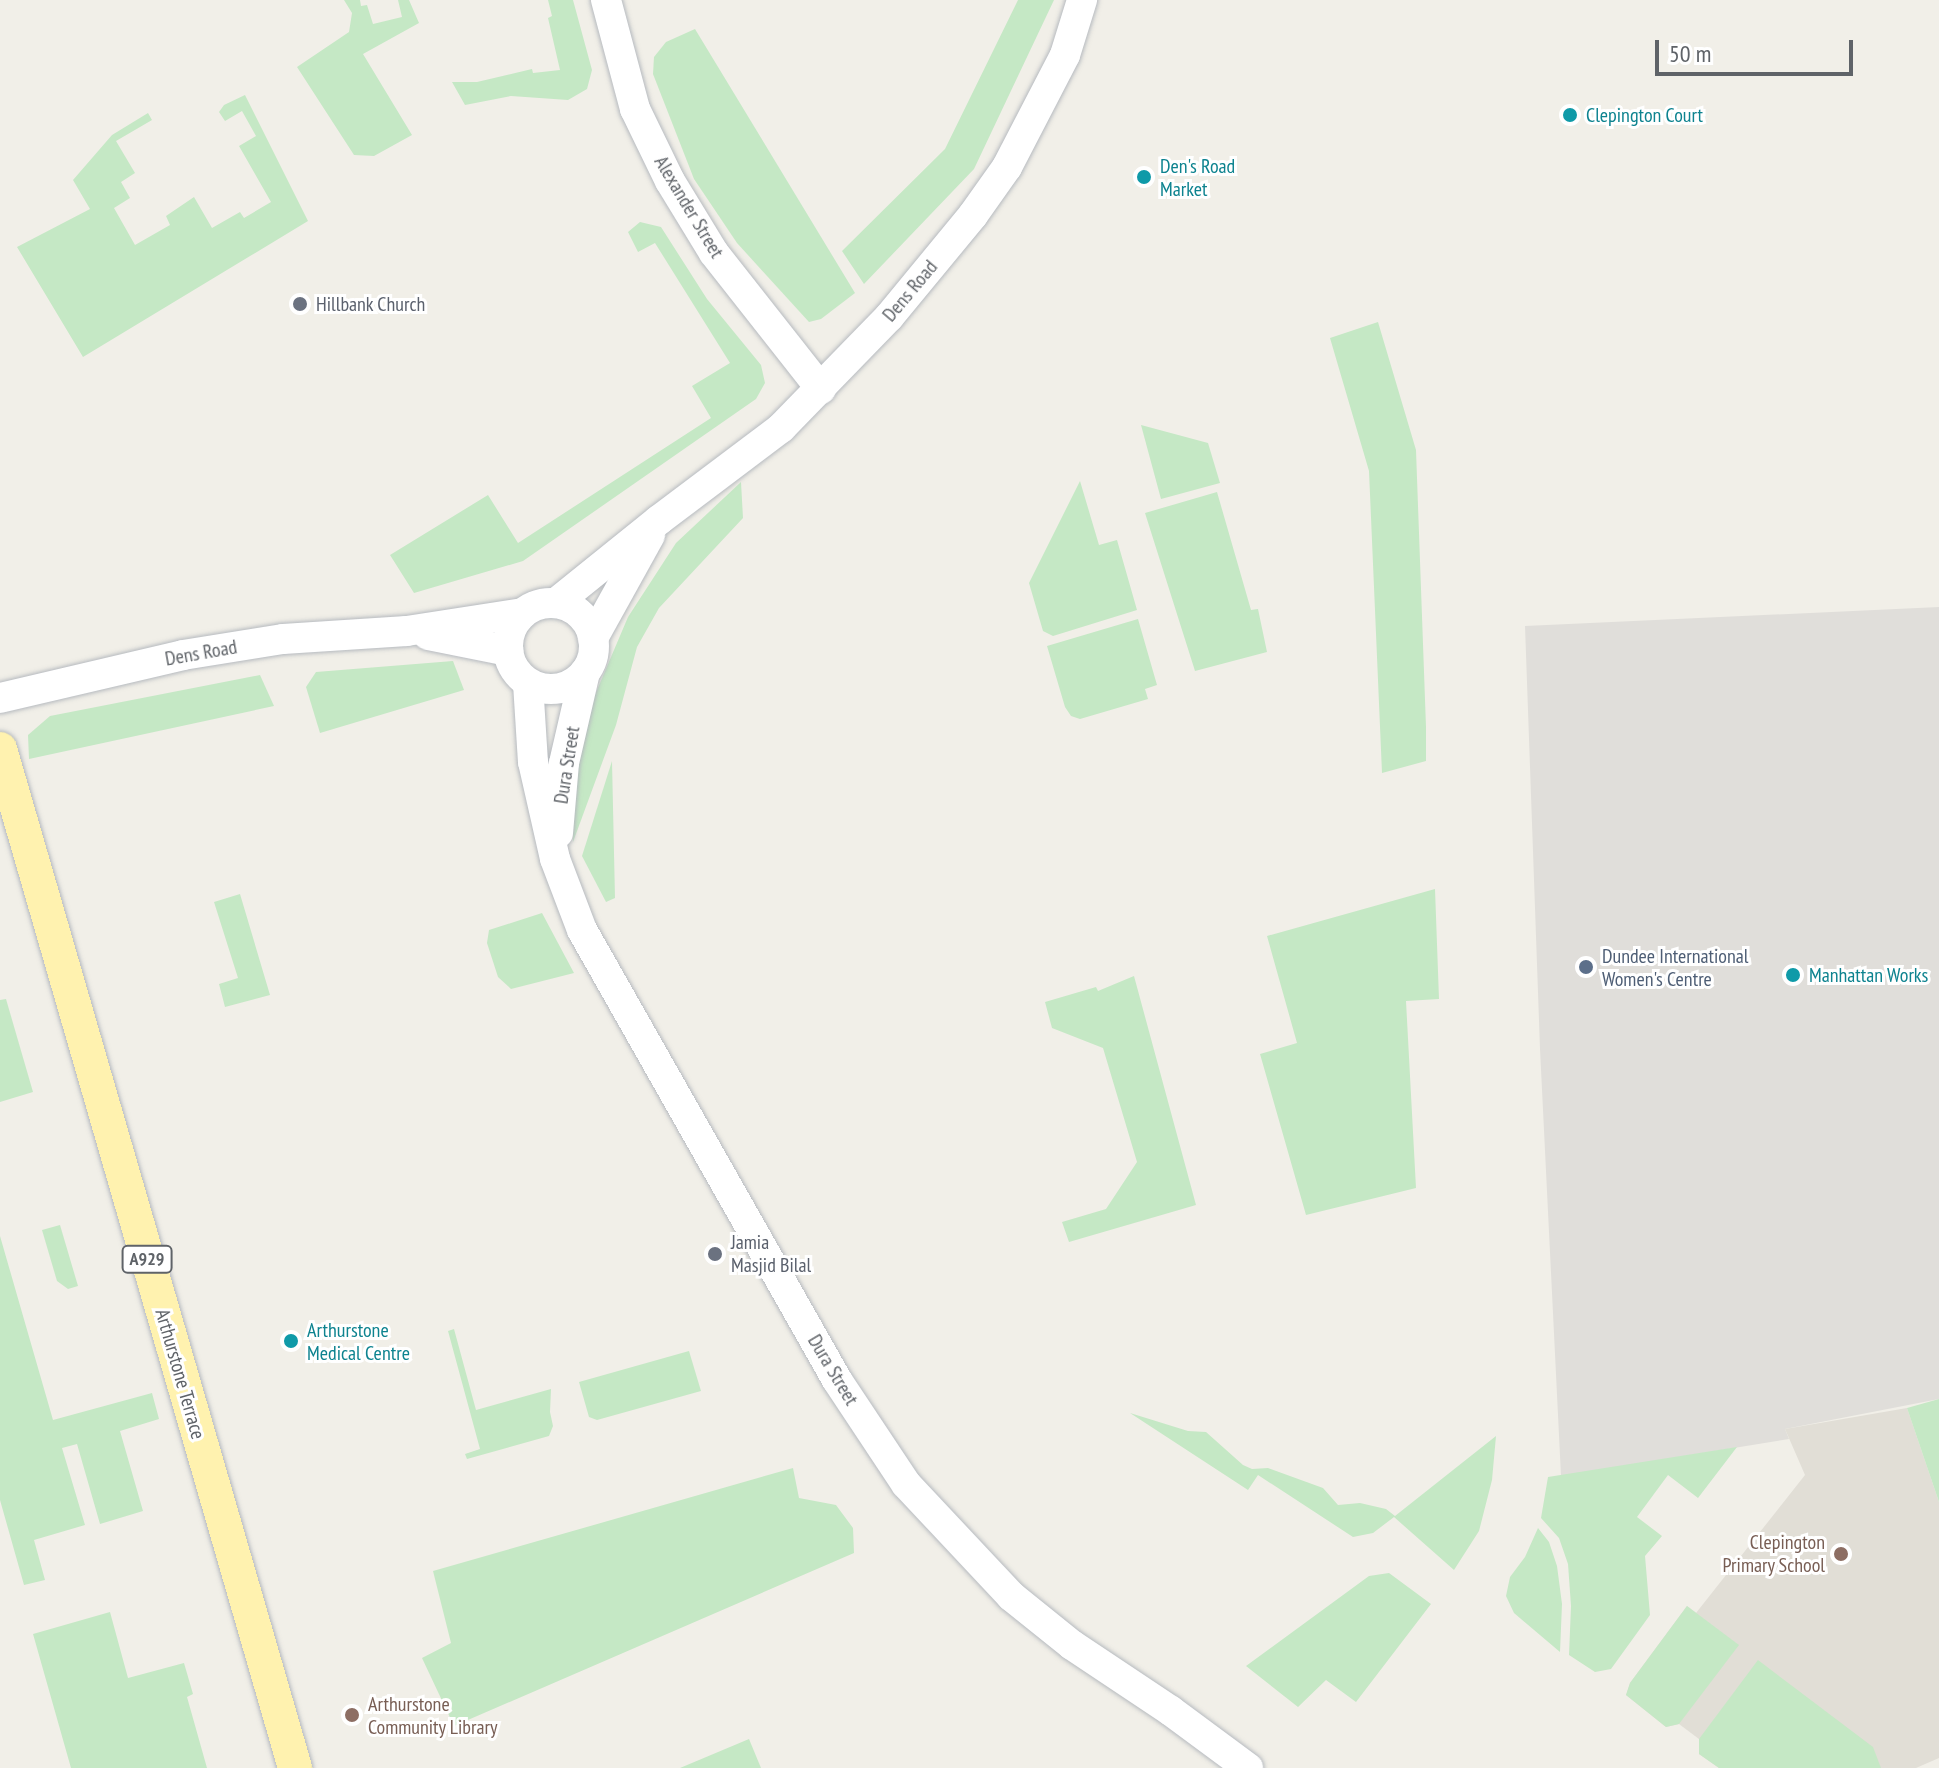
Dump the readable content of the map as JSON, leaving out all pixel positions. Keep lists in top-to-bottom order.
{
  "streets": {
    "main road": ["A929", "Arthurstone Terrace"],
    "street": ["Alexander Street", "Dens Road", "Dura Street"]
  },
  "crossings": [
    ["Alexander Street", "Dens Road"],
    ["Dens Road", "Dura Street"]
  ],
  "places": [
    "Clepington Court",
    "Den's Road Market",
    "Hillbank Church",
    "Dundee International Women's Centre",
    "Manhattan Works",
    "Jamia Masjid Bilal",
    "Arthurstone Medical Centre",
    "Clepington Primary School",
    "Arthurstone Community Library"
  ],
  "scale_bar": "50 m"
}
